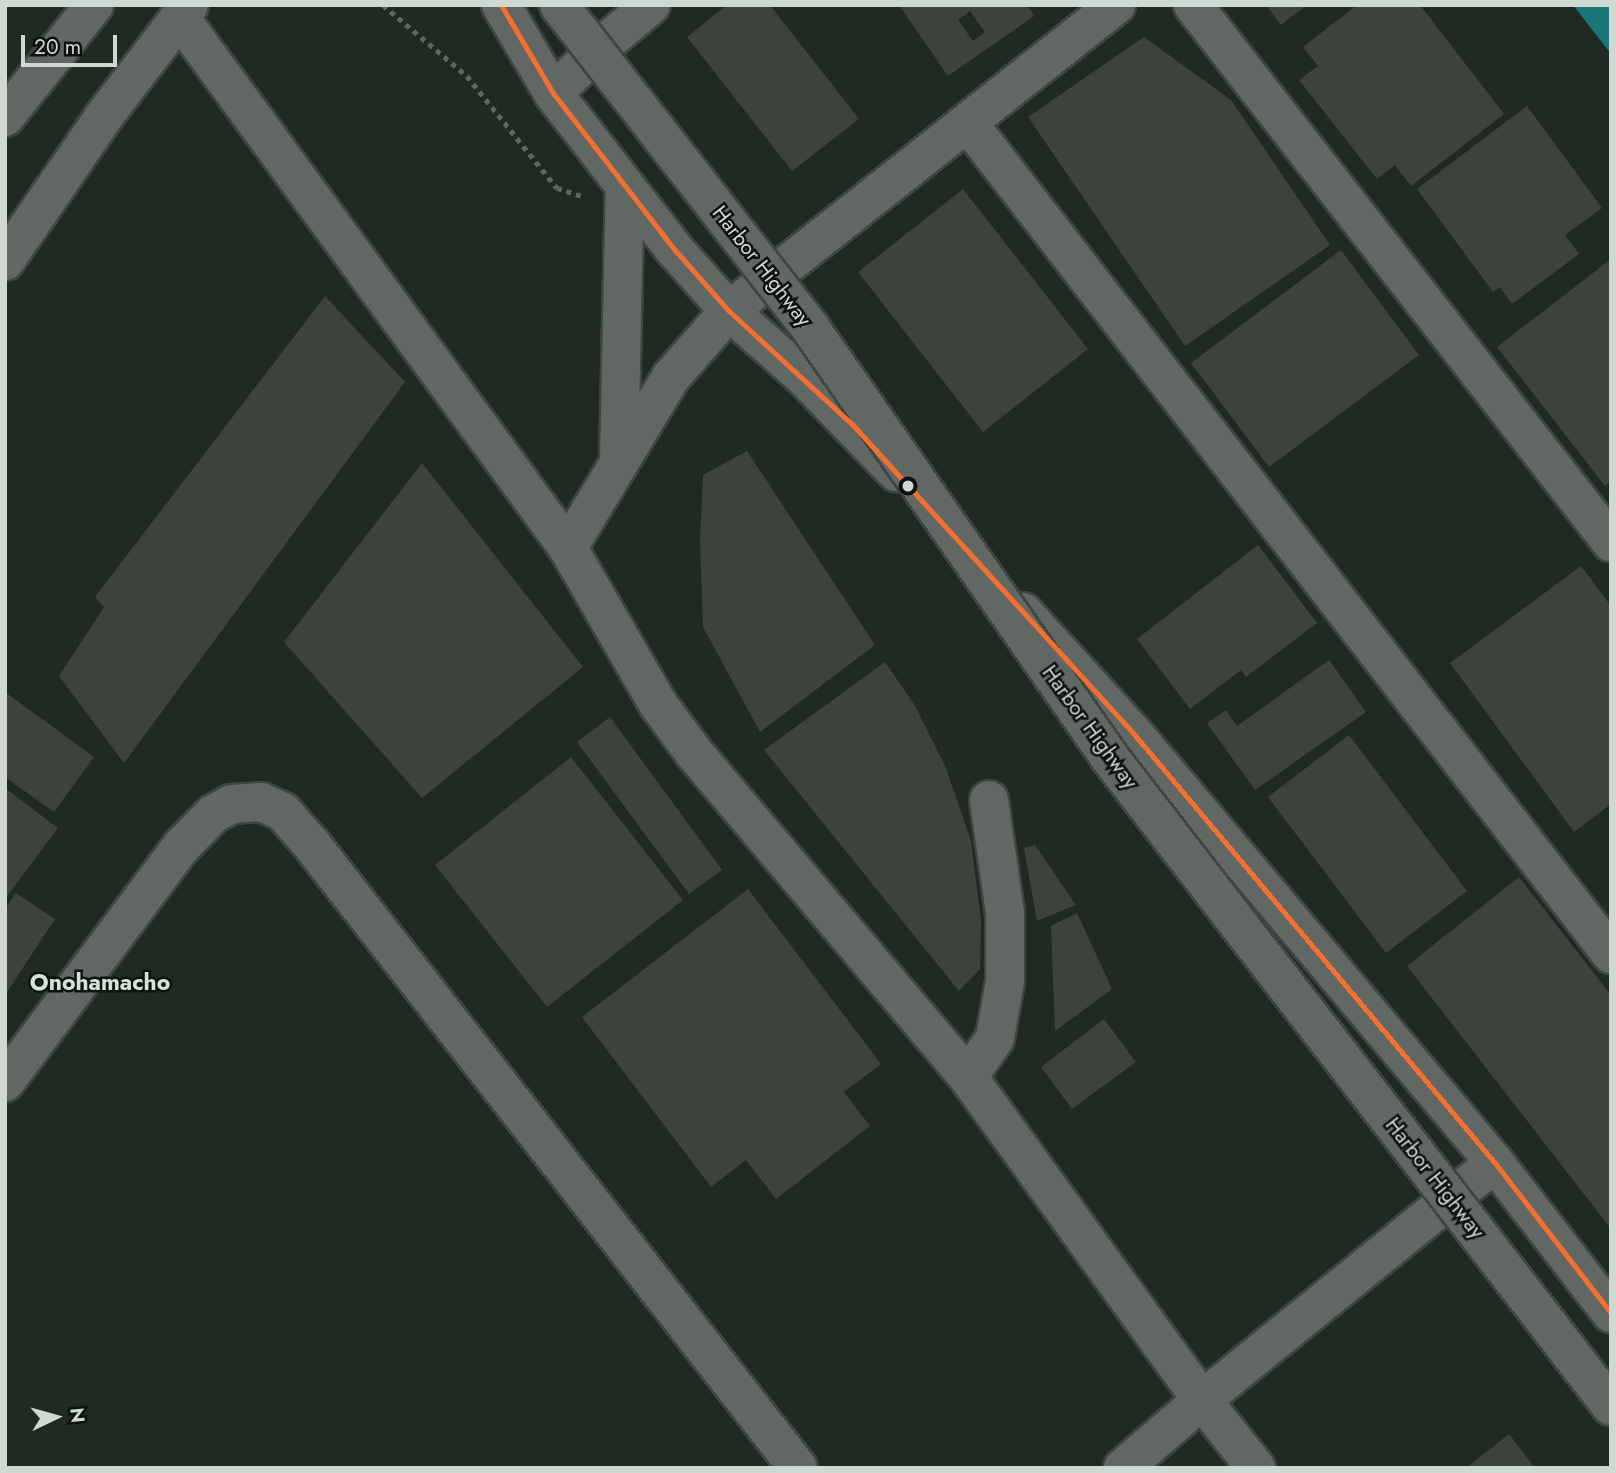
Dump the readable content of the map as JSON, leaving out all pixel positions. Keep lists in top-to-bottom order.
{
  "streets": {
    "street": ["Harbor Highway"]
  },
  "districts": ["Onohamacho"],
  "scale_bar": "20 m",
  "north": "right"
}
